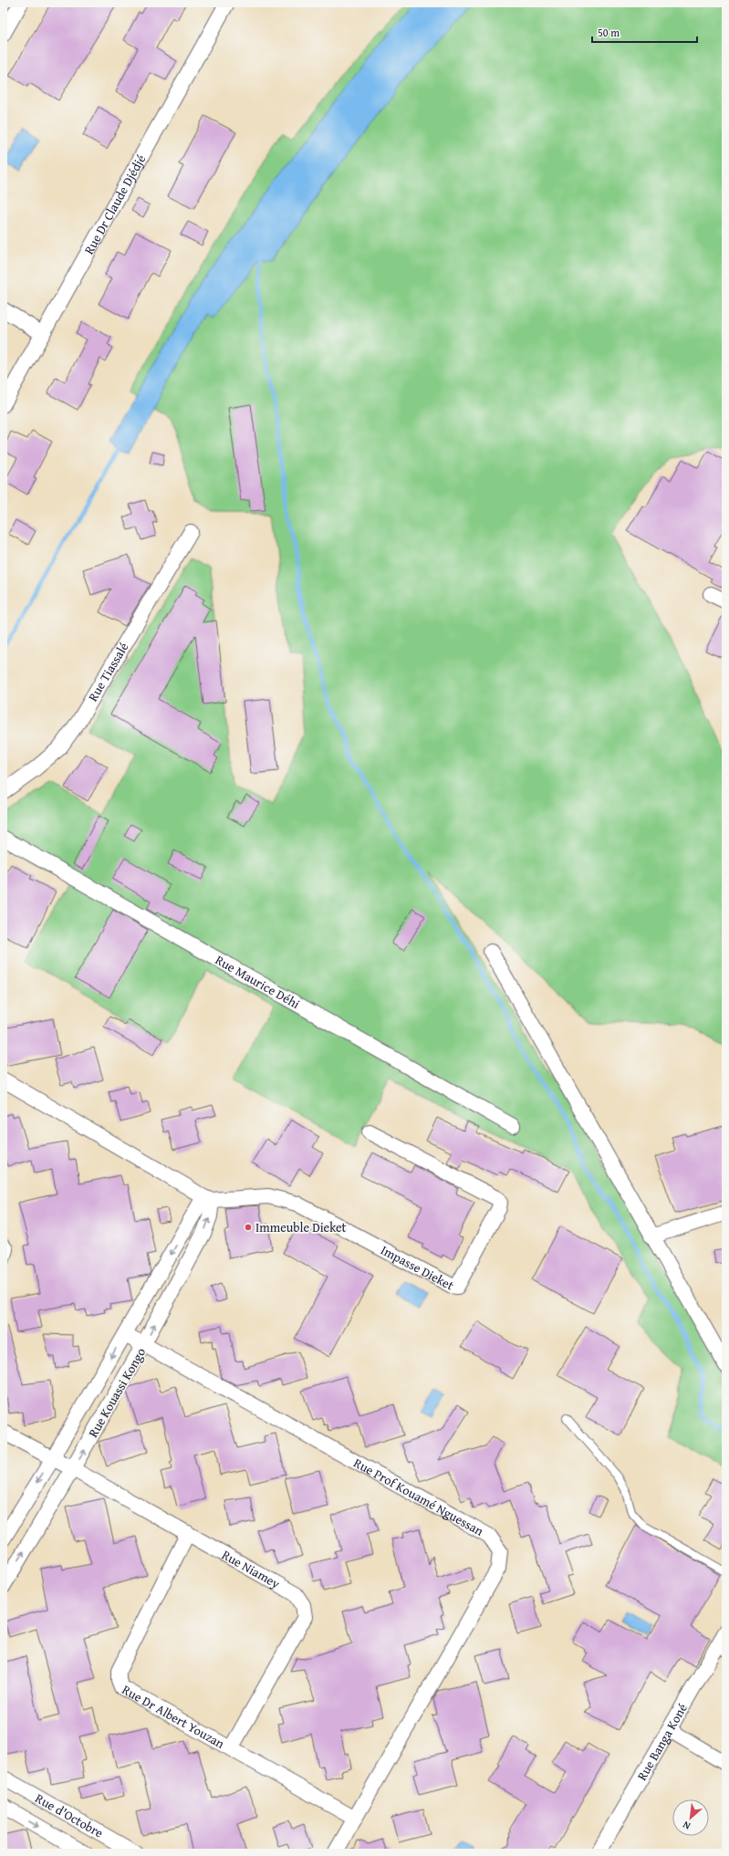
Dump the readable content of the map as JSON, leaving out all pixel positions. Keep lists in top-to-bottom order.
{
  "streets": {
    "street": [
      "Rue Dr Claude Djédjé",
      "Rue Tiassalé",
      "Rue Maurice Déhi",
      "Impasse Dieket",
      "Rue Kouassi Kongo",
      "Rue Prof Kouamé Nguessan",
      "Rue Niamey",
      "Rue Dr Albert Youzan",
      "Rue Banga Koné",
      "Rue d'Octobre"
    ]
  },
  "crossings": [
    ["Impasse Dieket", "Rue Kouassi Kongo"],
    ["Rue Kouassi Kongo", "Rue Prof Kouamé Nguessan"],
    ["Rue Kouassi Kongo", "Rue Niamey"],
    ["Rue Prof Kouamé Nguessan", "Rue Dr Albert Youzan"],
    ["Rue Niamey", "Rue Dr Albert Youzan"]
  ],
  "places": ["Immeuble Dieket"],
  "scale_bar": "50 m",
  "north": "bottom left"
}
